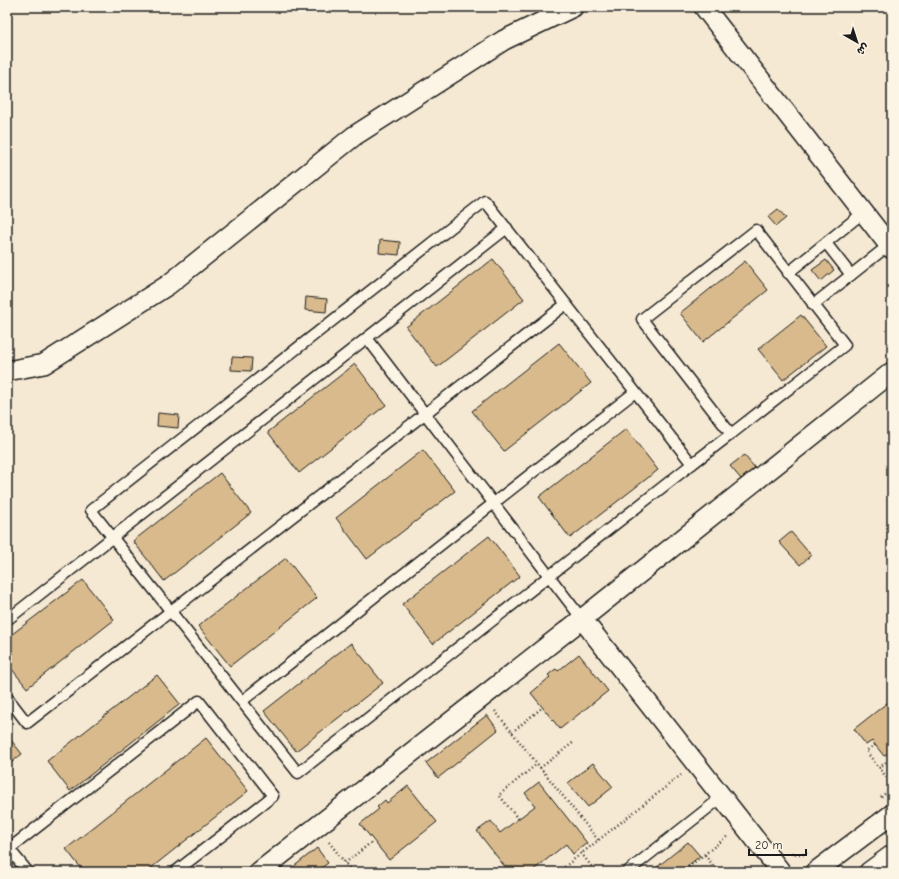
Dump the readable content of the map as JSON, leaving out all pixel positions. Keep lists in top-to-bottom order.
{
  "scale_bar": "20 m",
  "north": "bottom right"
}
